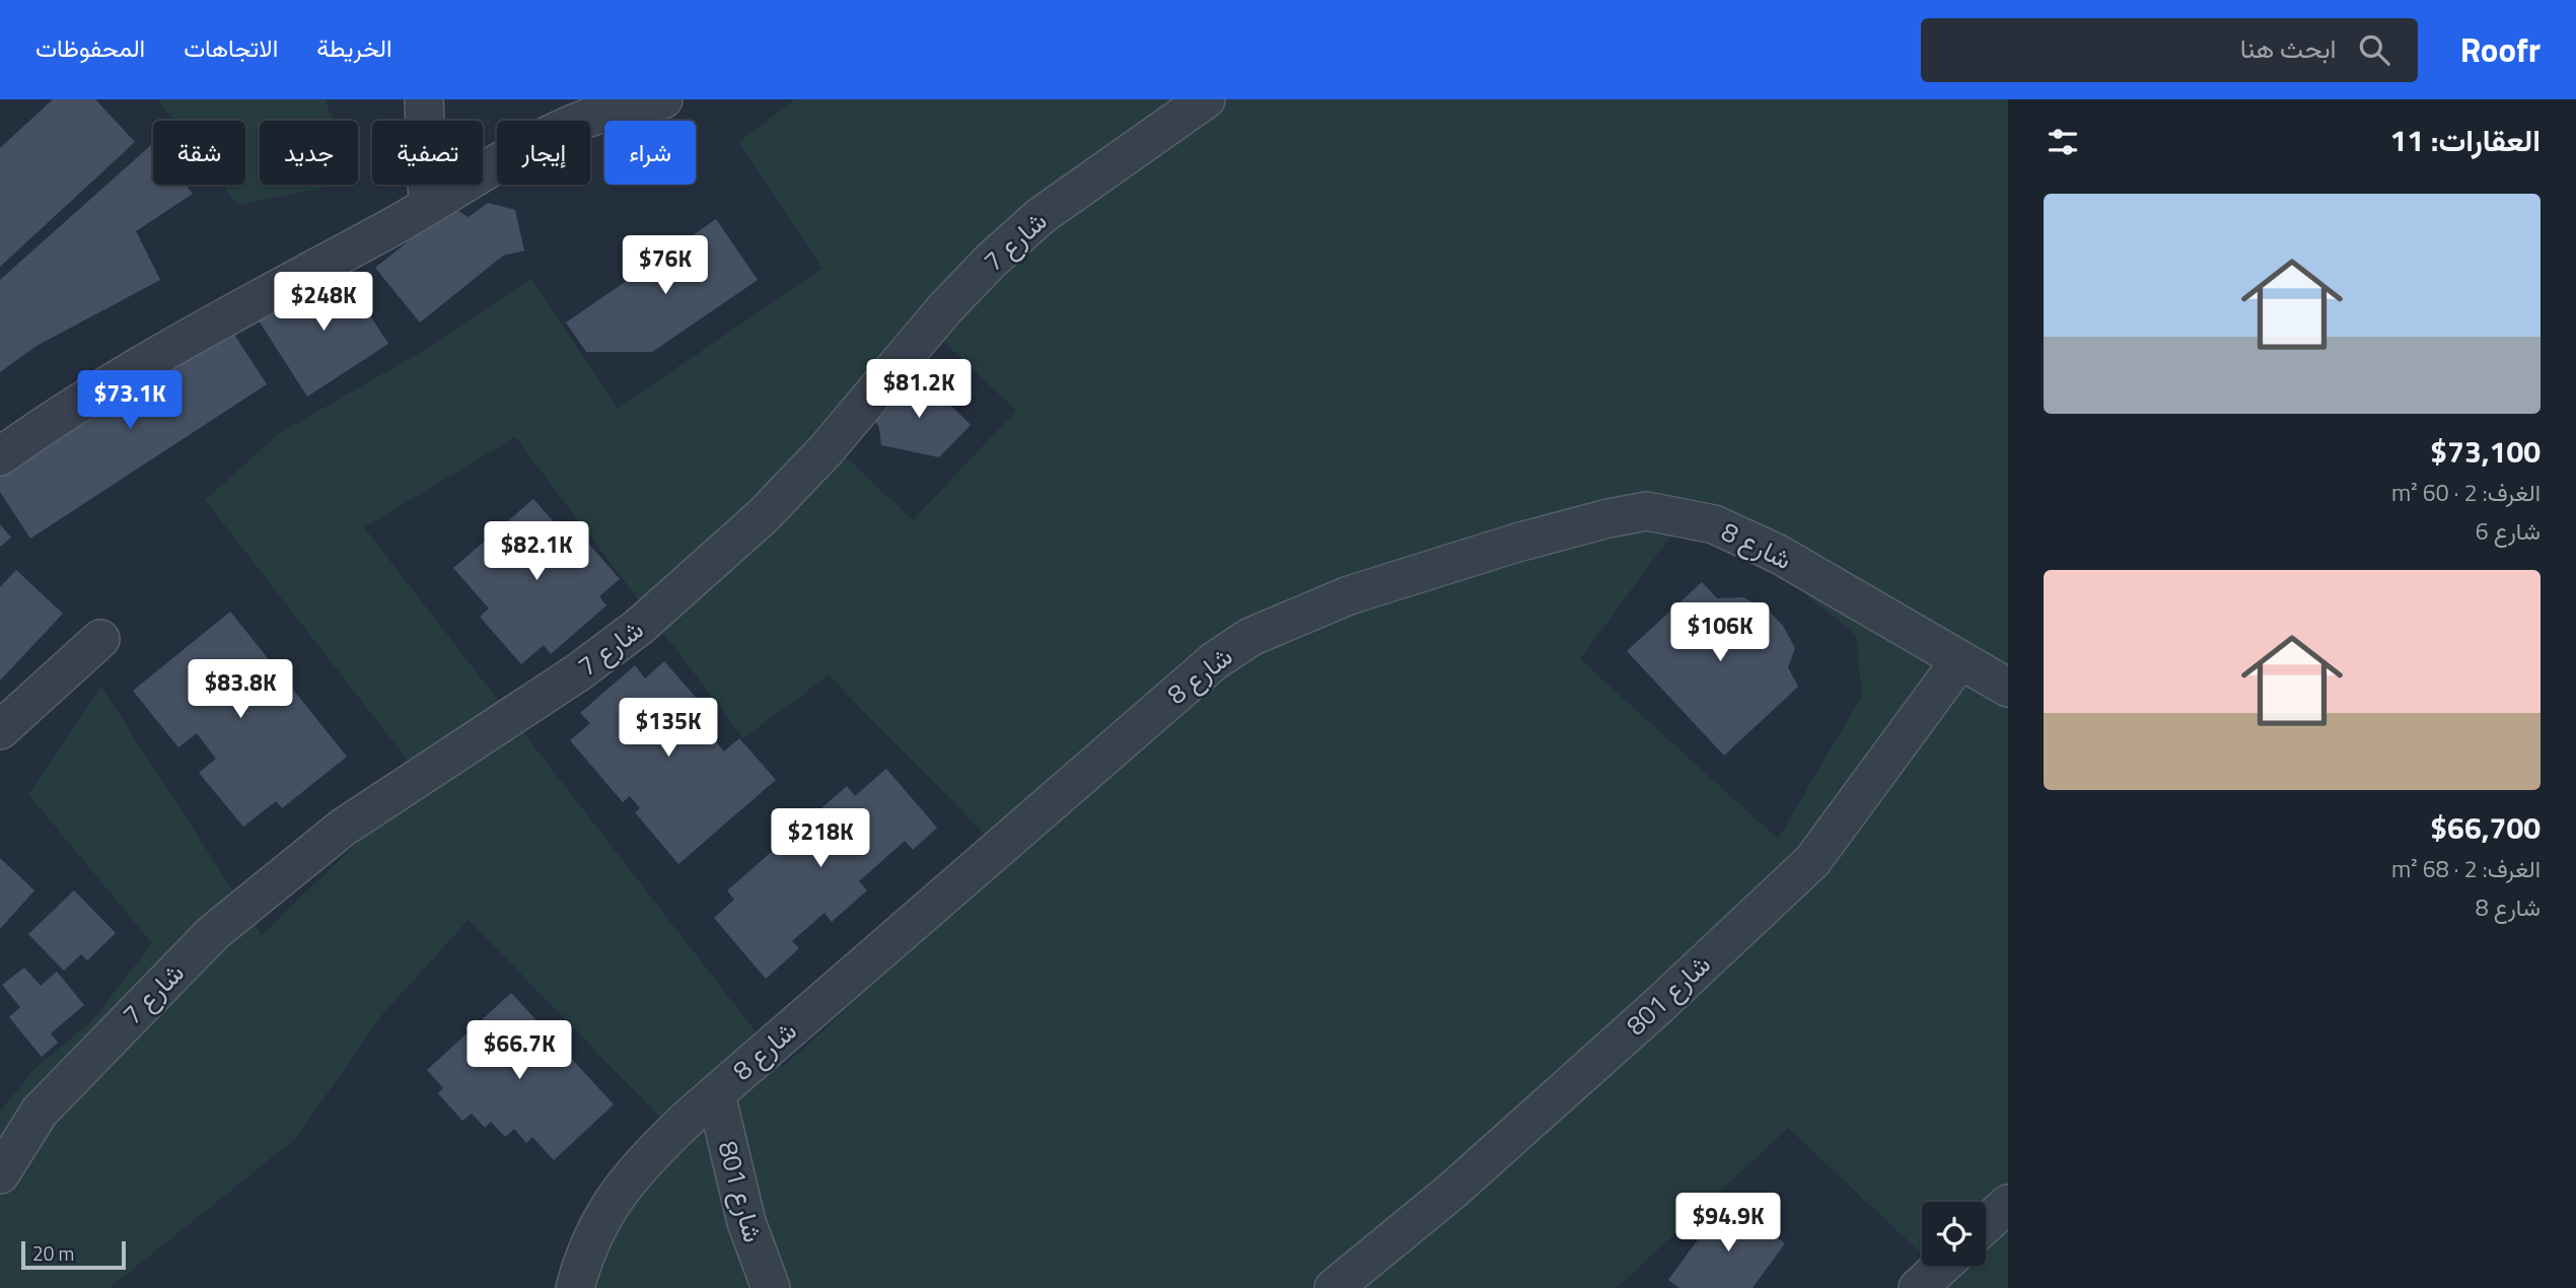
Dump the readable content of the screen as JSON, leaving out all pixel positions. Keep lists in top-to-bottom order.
{
  "streets": {
    "street": ["شارع 7", "شارع 8", "شارع 801"]
  },
  "crossings": [
    ["شارع 8", "شارع 801"]
  ],
  "scale_bar": "20 m",
  "page": {
    "header": "Roofr",
    "search": "ابحث هنا",
    "nav": ["الخريطة", "الاتجاهات", "المحفوظات"],
    "heading": "العقارات: 11",
    "chip": [
      "شراء",
      "إيجار",
      "تصفية",
      "جديد",
      "شقة"
    ],
    "list": [
      {
        "name": "$73,100",
        "note": "الغرف: 2 · 60 m² · شارع 6"
      },
      {
        "name": "$66,700",
        "note": "الغرف: 2 · 68 m² · شارع 8"
      }
    ],
    "price": [
      "$76K",
      "$248K",
      "$81.2K",
      "$73.1K",
      "$82.1K",
      "$106K",
      "$83.8K",
      "$135K",
      "$218K",
      "$66.7K",
      "$94.9K"
    ],
    "scale": "20 m"
  }
}
